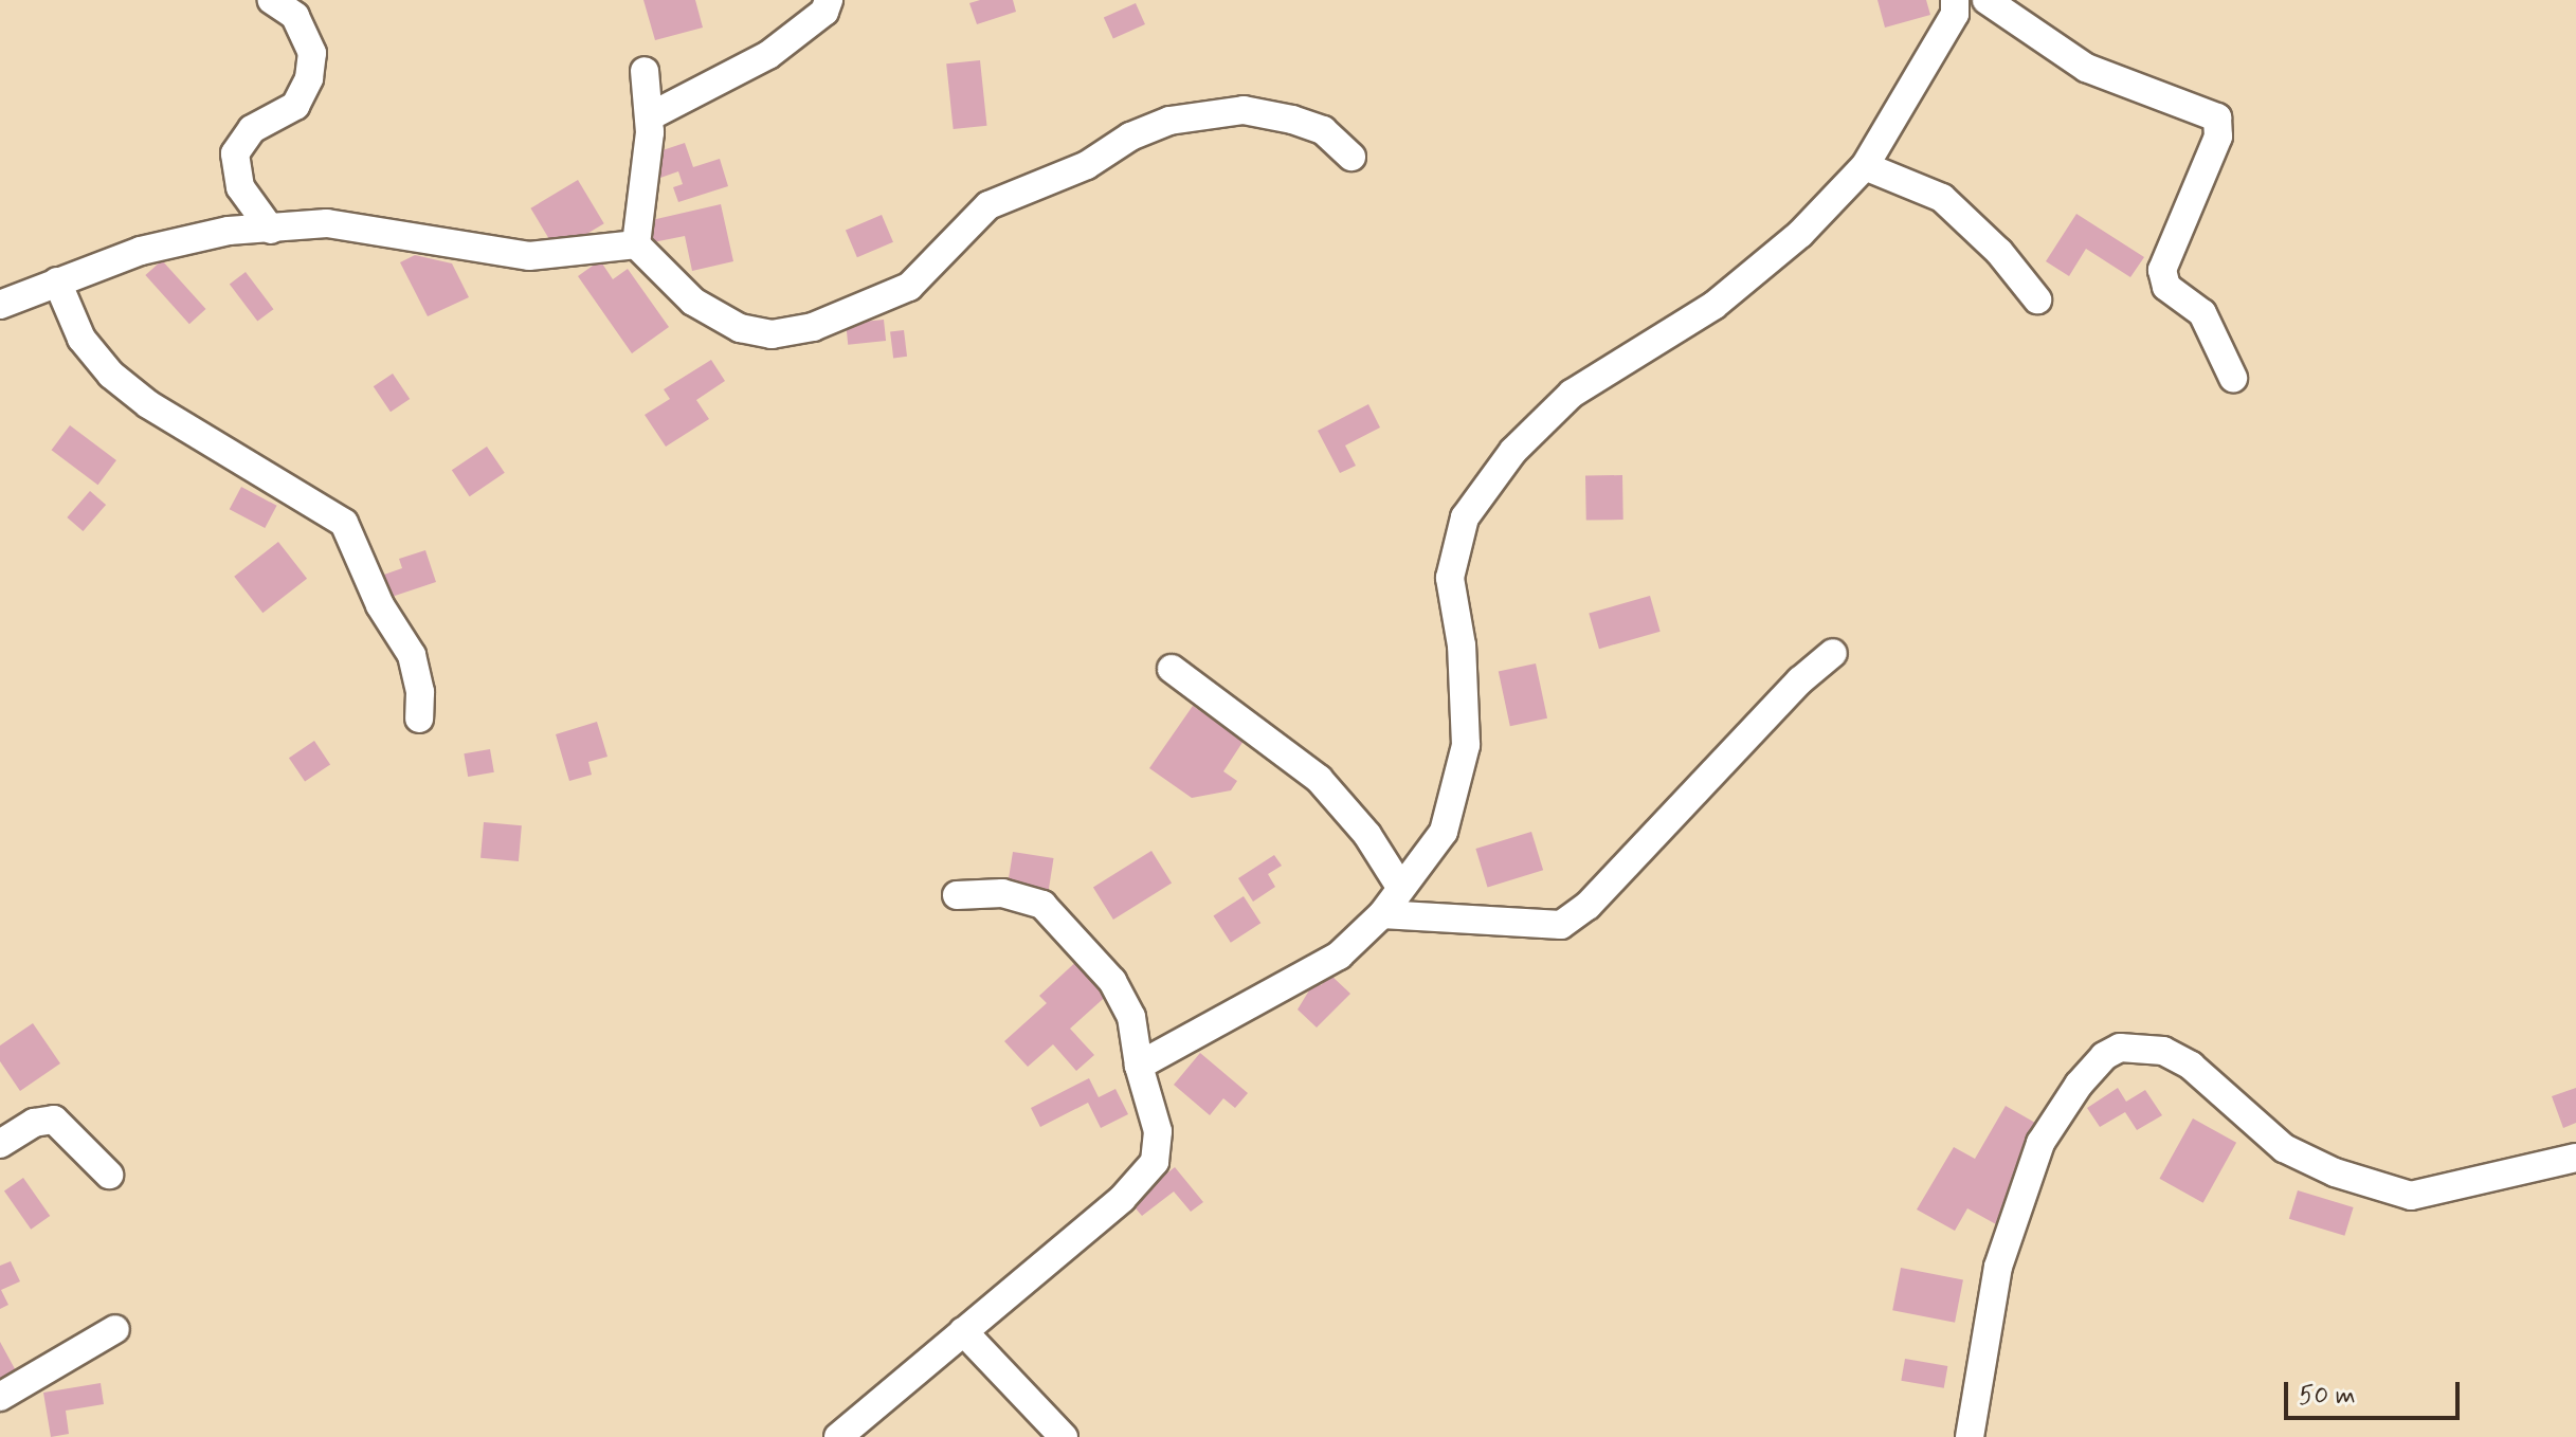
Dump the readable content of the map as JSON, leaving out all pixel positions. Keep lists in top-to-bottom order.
{
  "scale_bar": "50 m"
}
